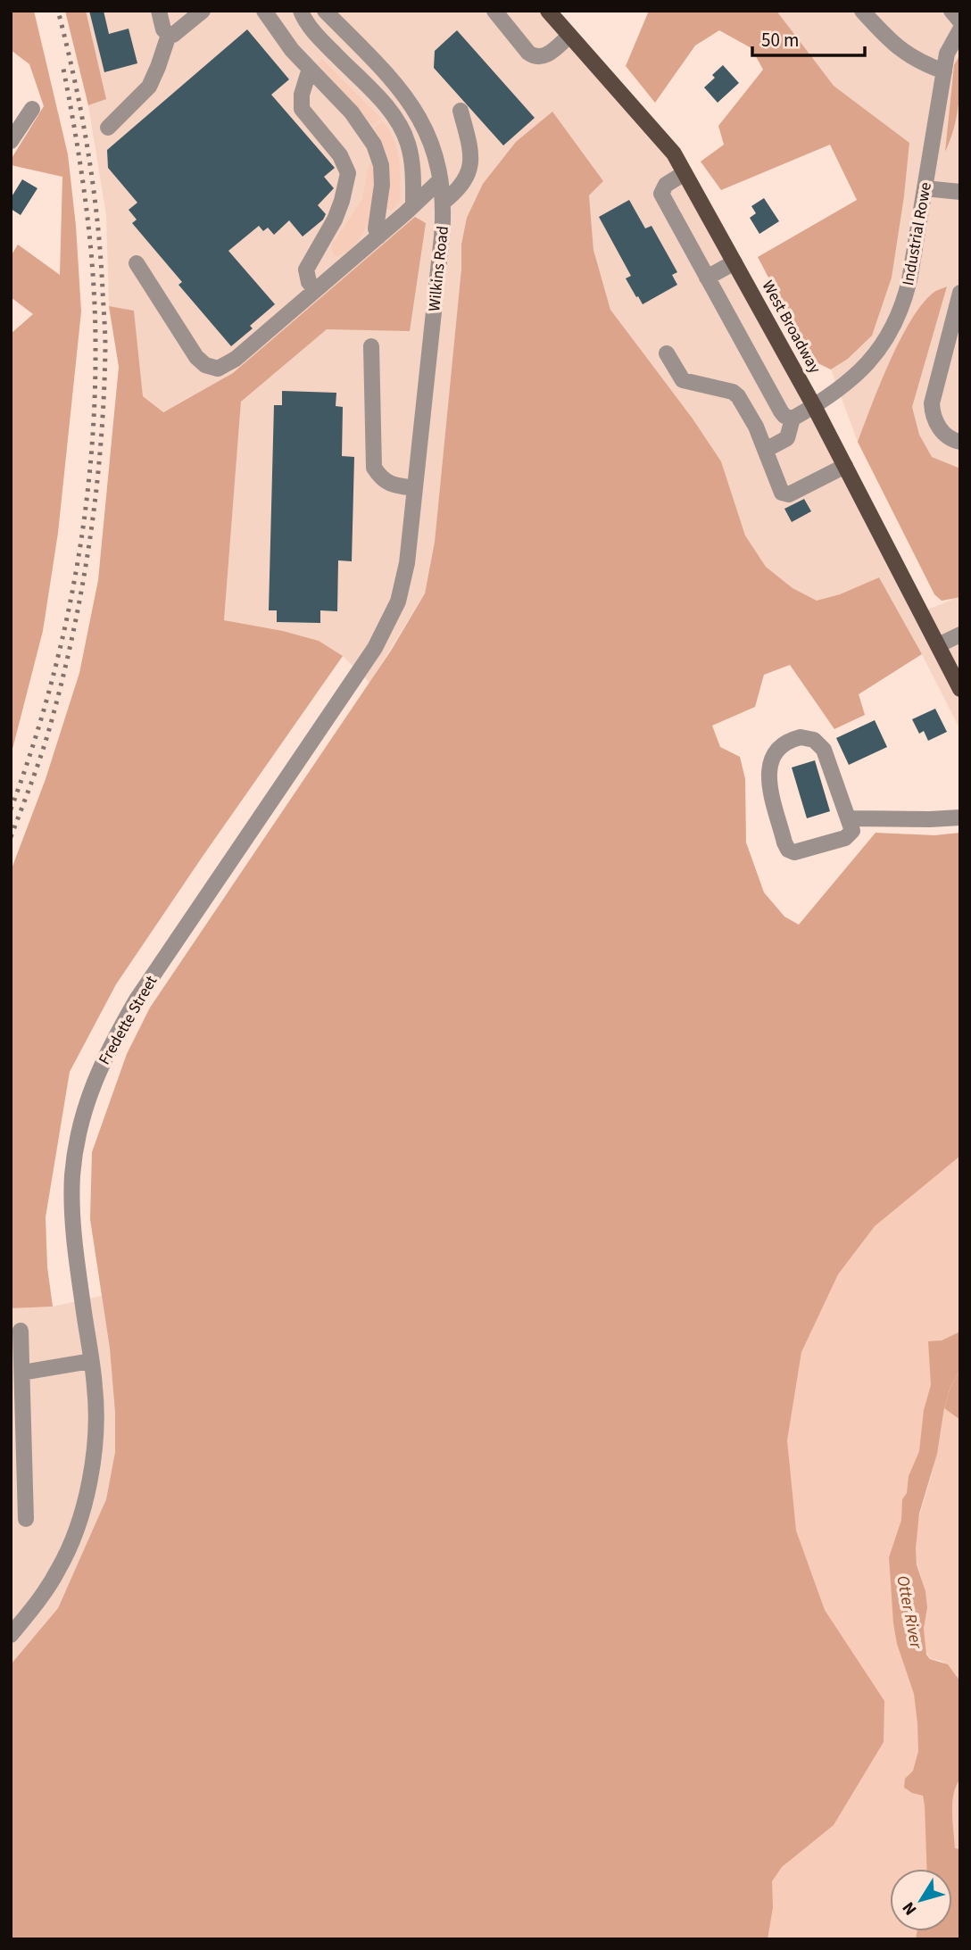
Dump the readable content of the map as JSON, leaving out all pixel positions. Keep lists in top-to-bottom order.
{
  "streets": {
    "main road": ["West Broadway"],
    "street": ["Industrial Rowe", "Wilkins Road", "Fredette Street"]
  },
  "crossings": [
    ["Industrial Rowe", "West Broadway"],
    ["Wilkins Road", "Fredette Street"]
  ],
  "water": ["Otter River"],
  "scale_bar": "50 m",
  "north": "bottom left"
}
